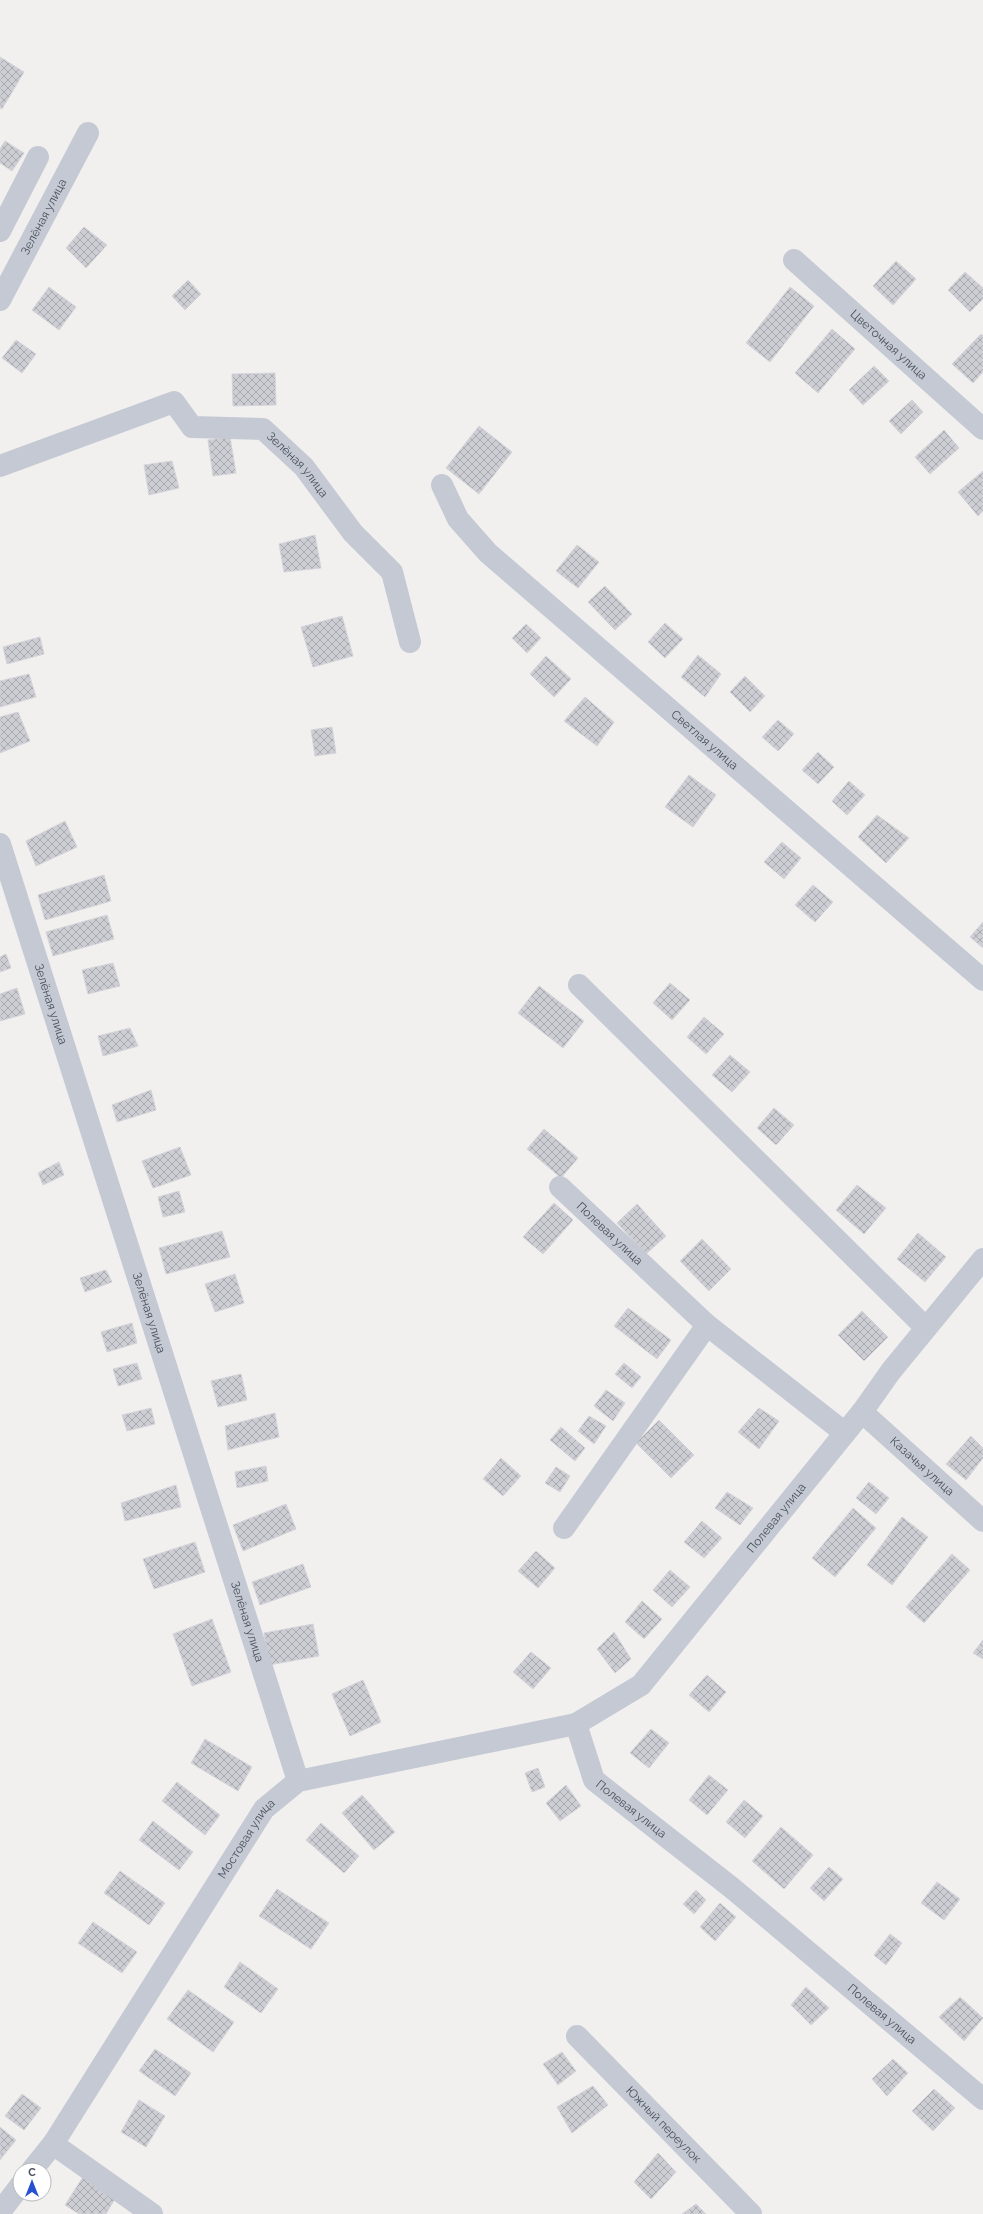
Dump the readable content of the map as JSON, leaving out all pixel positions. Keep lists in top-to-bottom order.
{
  "streets": {
    "street": [
      "Зелёная улица",
      "Цветочная улица",
      "Светлая улица",
      "Полевая улица",
      "Казачья улица",
      "Мостовая улица",
      "Южный переулок"
    ]
  },
  "crossings": [
    ["Зелёная улица", "Мостовая улица"],
    ["Полевая улица", "Казачья улица"],
    ["Полевая улица", "Мостовая улица"]
  ],
  "north": "top"
}
